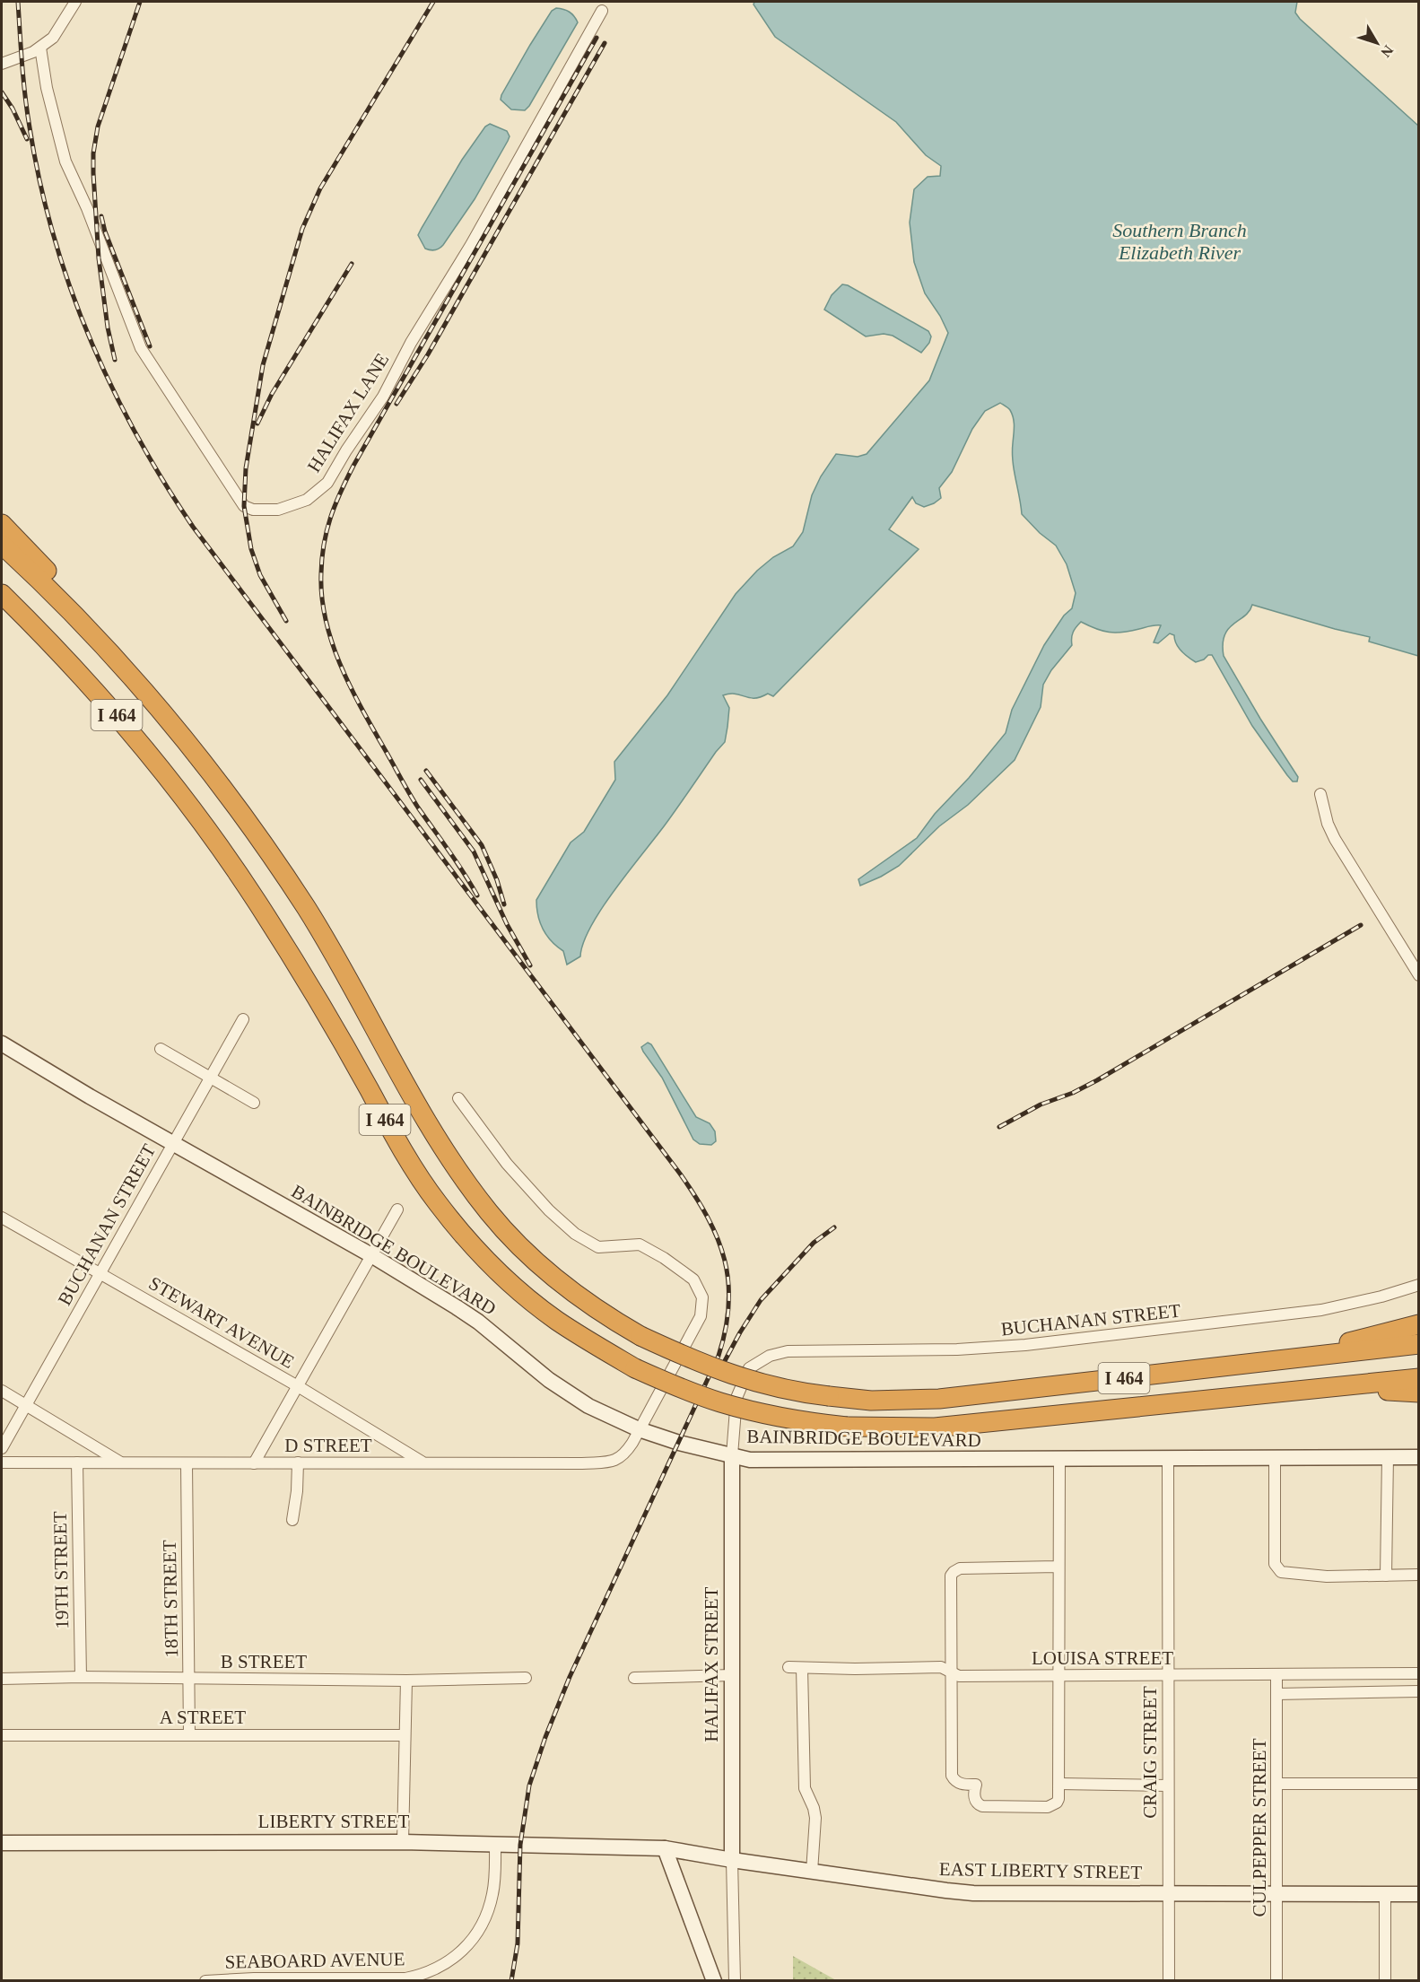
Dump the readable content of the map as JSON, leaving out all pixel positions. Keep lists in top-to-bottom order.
{
  "streets": {
    "highway": ["I 464"],
    "street": [
      "HALIFAX LANE",
      "BUCHANAN STREET",
      "BAINBRIDGE BOULEVARD",
      "STEWART AVENUE",
      "D STREET",
      "19TH STREET",
      "18TH STREET",
      "LOUISA STREET",
      "B STREET",
      "HALIFAX STREET",
      "A STREET",
      "CRAIG STREET",
      "LIBERTY STREET",
      "CULPEPPER STREET",
      "EAST LIBERTY STREET",
      "SEABOARD AVENUE"
    ]
  },
  "crossings": [
    ["BUCHANAN STREET", "BAINBRIDGE BOULEVARD"],
    ["BUCHANAN STREET", "STEWART AVENUE"],
    ["BUCHANAN STREET", "HALIFAX STREET"],
    ["BAINBRIDGE BOULEVARD", "D STREET"],
    ["BAINBRIDGE BOULEVARD", "HALIFAX STREET"],
    ["BAINBRIDGE BOULEVARD", "CRAIG STREET"],
    ["STEWART AVENUE", "D STREET"],
    ["D STREET", "19TH STREET"],
    ["D STREET", "18TH STREET"],
    ["19TH STREET", "B STREET"],
    ["18TH STREET", "B STREET"],
    ["18TH STREET", "A STREET"],
    ["LOUISA STREET", "CRAIG STREET"],
    ["LOUISA STREET", "CULPEPPER STREET"],
    ["HALIFAX STREET", "EAST LIBERTY STREET"],
    ["CRAIG STREET", "EAST LIBERTY STREET"],
    ["LIBERTY STREET", "EAST LIBERTY STREET"],
    ["LIBERTY STREET", "SEABOARD AVENUE"],
    ["CULPEPPER STREET", "EAST LIBERTY STREET"]
  ],
  "water": ["Southern Branch Elizabeth River"],
  "north": "bottom right"
}
